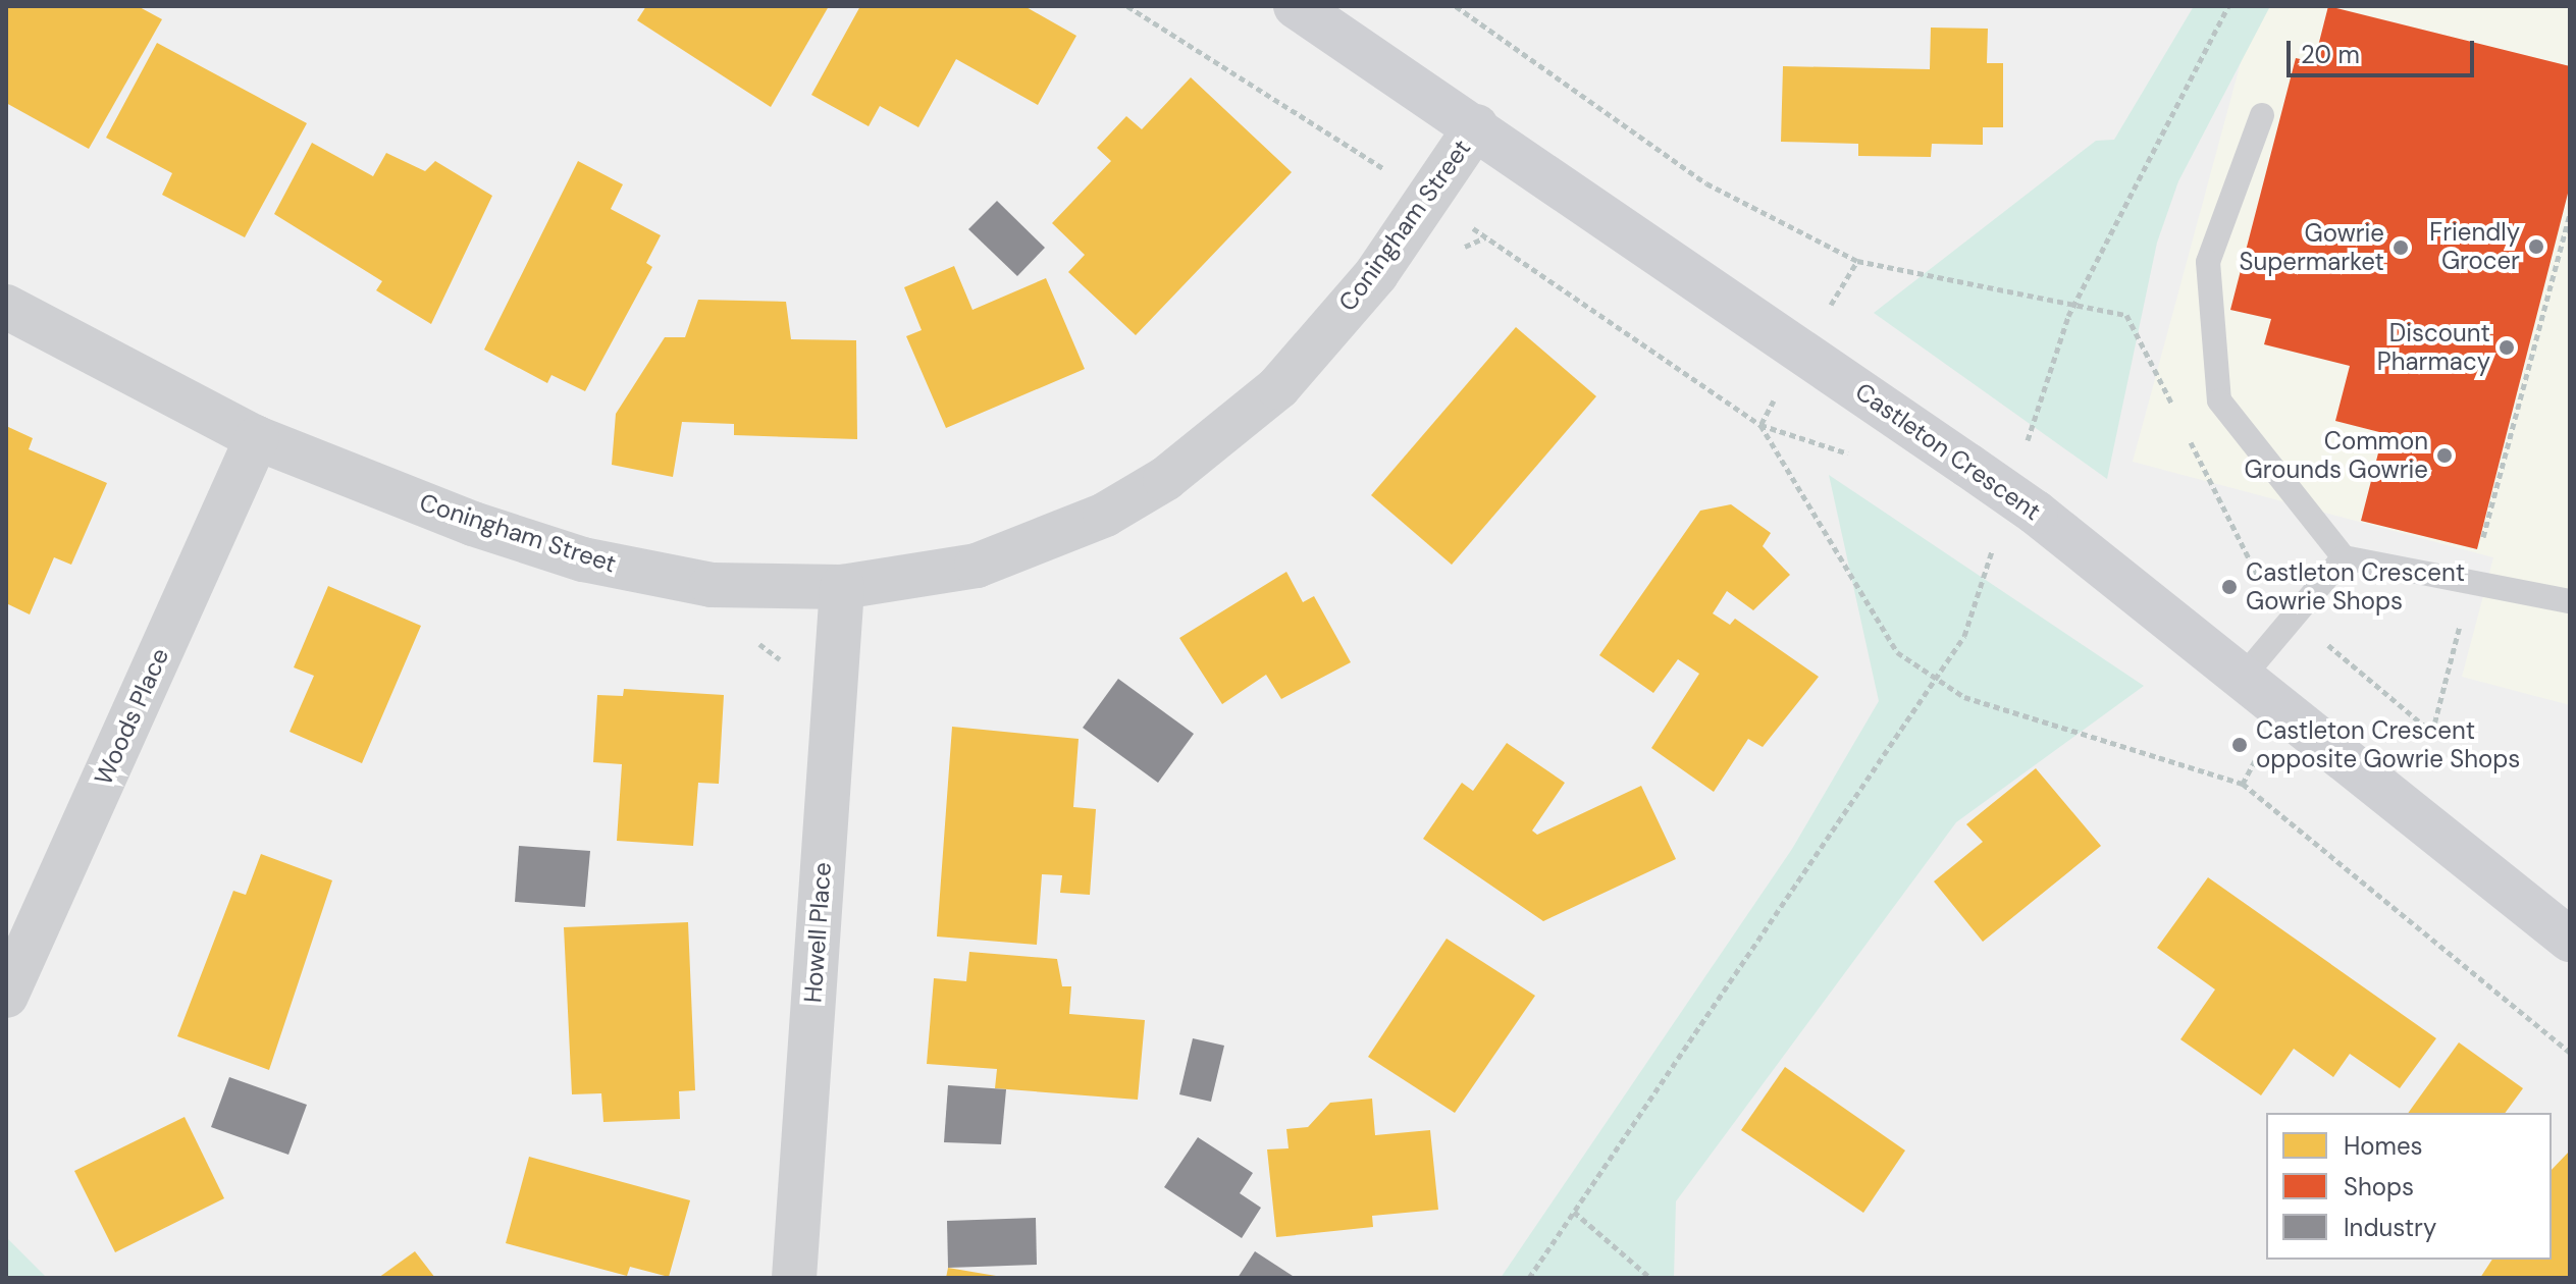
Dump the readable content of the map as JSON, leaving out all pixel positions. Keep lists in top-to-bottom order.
{
  "streets": {
    "street": [
      "Coningham Street",
      "Castleton Crescent",
      "Woods Place",
      "Howell Place"
    ]
  },
  "crossings": [
    ["Coningham Street", "Castleton Crescent"],
    ["Coningham Street", "Woods Place"],
    ["Coningham Street", "Howell Place"]
  ],
  "places": [
    "Friendly Grocer",
    "Gowrie Supermarket",
    "Discount Pharmacy",
    "Common Grounds Gowrie",
    "Castleton Crescent Gowrie Shops",
    "Castleton Crescent opposite Gowrie Shops"
  ],
  "legend": ["Homes", "Shops", "Industry"],
  "scale_bar": "20 m"
}
